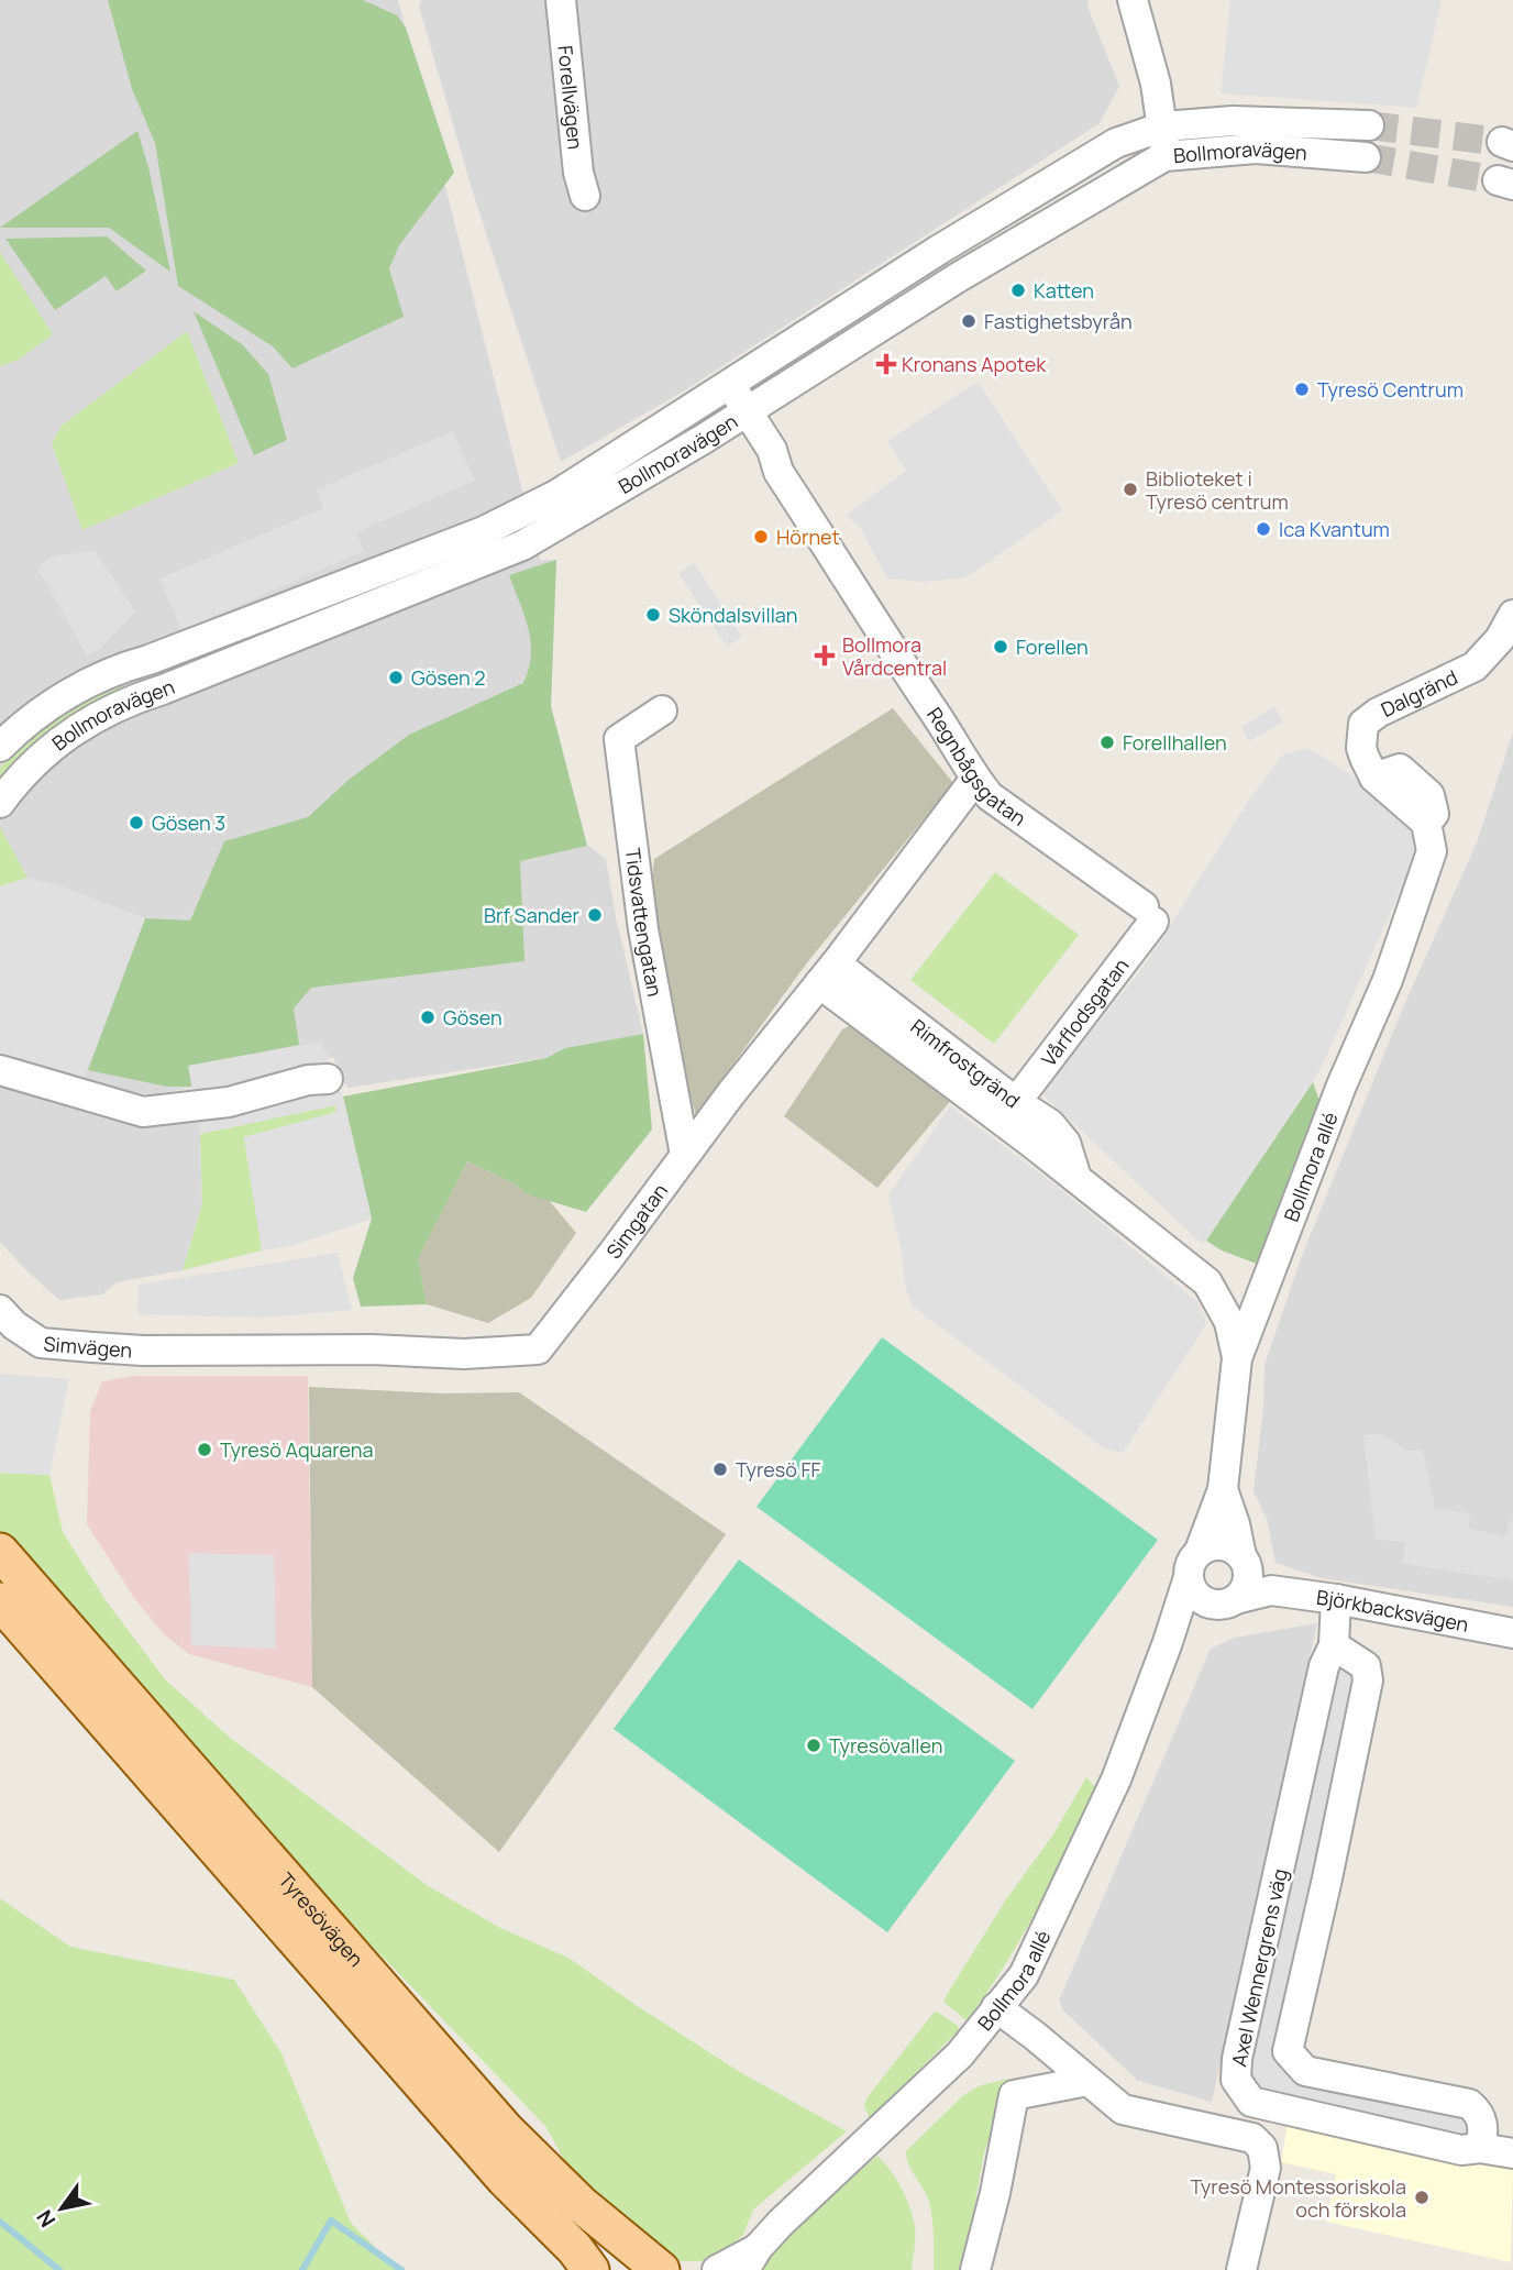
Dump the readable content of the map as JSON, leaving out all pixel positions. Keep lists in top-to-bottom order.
{
  "streets": {
    "main road": ["Tyresövägen"],
    "street": [
      "Forellvägen",
      "Bollmoravägen",
      "Dalgränd",
      "Regnbågsgatan",
      "Tidsvattengatan",
      "Vårflodsgatan",
      "Rimfrostgränd",
      "Bollmora allé",
      "Simgatan",
      "Simvägen",
      "Björkbacksvägen",
      "Axel Wennergrens väg"
    ]
  },
  "crossings": [
    ["Bollmoravägen", "Regnbågsgatan"],
    ["Dalgränd", "Bollmora allé"],
    ["Regnbågsgatan", "Vårflodsgatan"],
    ["Regnbågsgatan", "Simgatan"],
    ["Tidsvattengatan", "Simgatan"],
    ["Vårflodsgatan", "Rimfrostgränd"],
    ["Rimfrostgränd", "Bollmora allé"],
    ["Rimfrostgränd", "Simgatan"],
    ["Bollmora allé", "Björkbacksvägen"],
    ["Simgatan", "Simvägen"],
    ["Björkbacksvägen", "Axel Wennergrens väg"]
  ],
  "places": {
    "other": [
      "Katten",
      "Fastighetsbyrån",
      "Tyresö Centrum",
      "Biblioteket i Tyresö centrum",
      "Ica Kvantum",
      "Hörnet",
      "Sköndalsvillan",
      "Forellen",
      "Gösen 2",
      "Forellhallen",
      "Gösen 3",
      "Brf Sander",
      "Gösen",
      "Tyresö Aquarena",
      "Tyresö FF",
      "Tyresövallen",
      "Tyresö Montessoriskola och förskola"
    ],
    "health": ["Kronans Apotek", "Bollmora Vårdcentral"]
  },
  "north": "bottom left"
}
